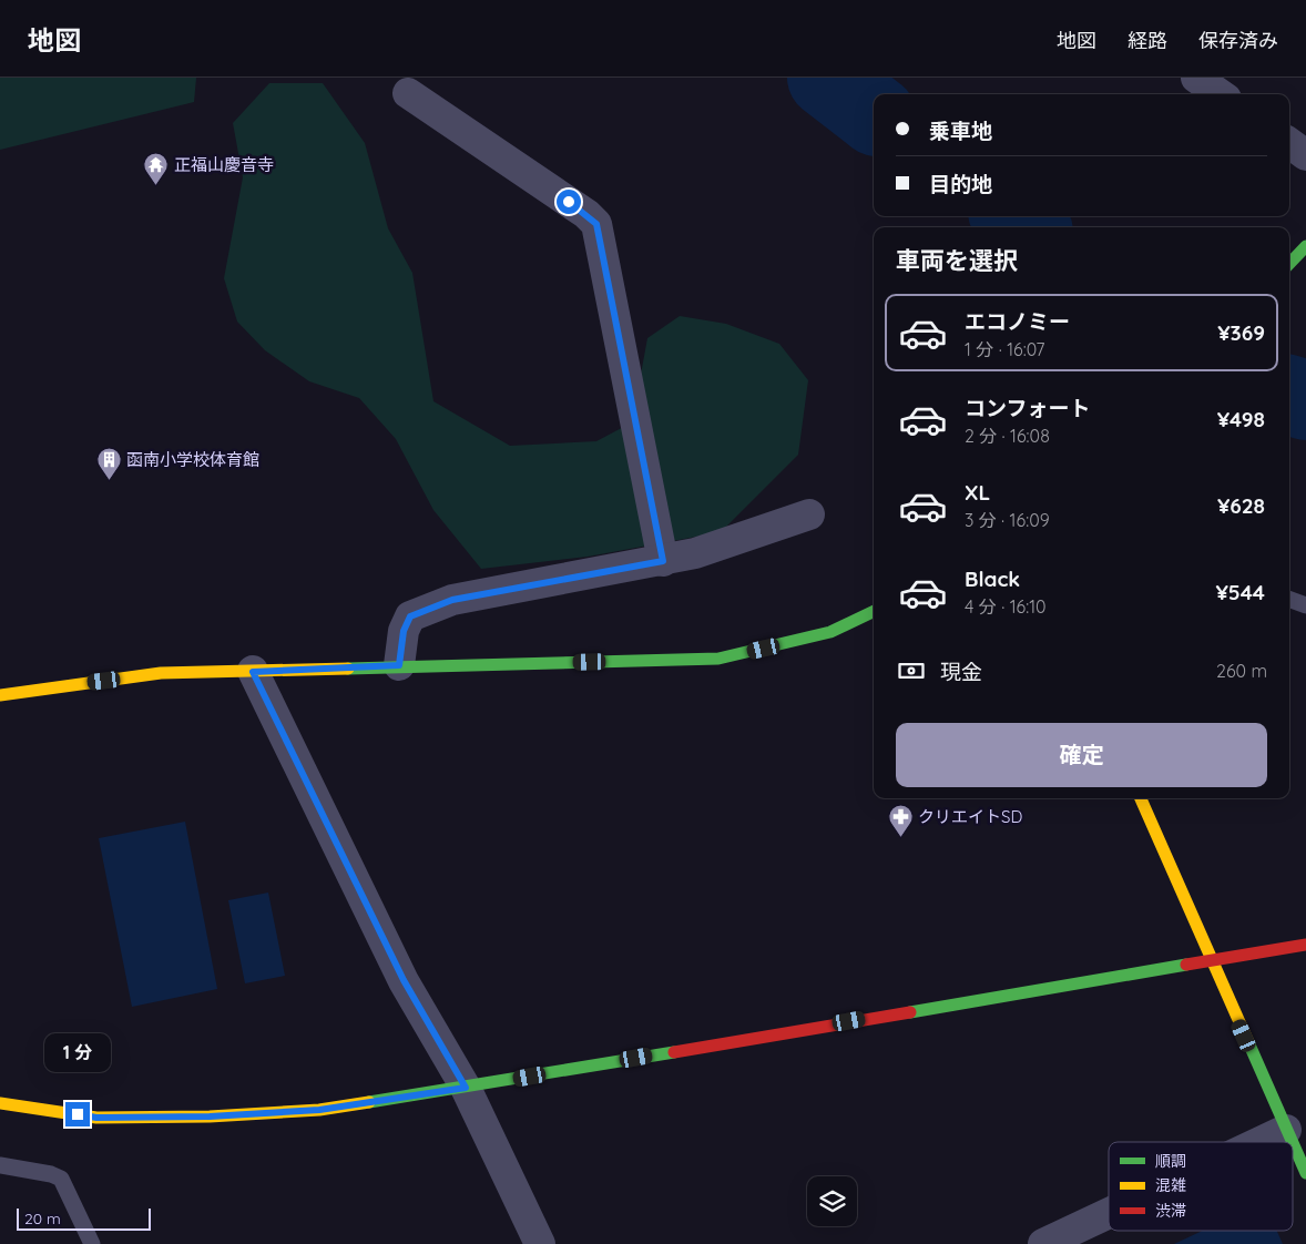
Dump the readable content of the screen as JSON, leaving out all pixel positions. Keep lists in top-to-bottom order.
{
  "places": {
    "temple": ["正福山慶音寺"],
    "building": ["函南小学校体育館"],
    "pharmacy": ["クリエイトSD"]
  },
  "legend": ["順調", "混雑", "渋滞"],
  "scale_bar": "20 m",
  "page": {
    "header": "地図",
    "nav": ["地図", "経路", "保存済み"],
    "banner": ["乗車地", "目的地"],
    "heading": "車両を選択",
    "list": [
      {
        "name": "エコノミー",
        "note": "1 分 · 16:07",
        "value": "¥369"
      },
      {
        "name": "コンフォート",
        "note": "2 分 · 16:08",
        "value": "¥498"
      },
      {
        "name": "XL",
        "note": "3 分 · 16:09",
        "value": "¥628"
      },
      {
        "name": "Black",
        "note": "4 分 · 16:10",
        "value": "¥544"
      }
    ],
    "pay": ["現金", "260 m"],
    "buttons": "確定",
    "bubble": "1 分",
    "scale": "20 m"
  }
}
